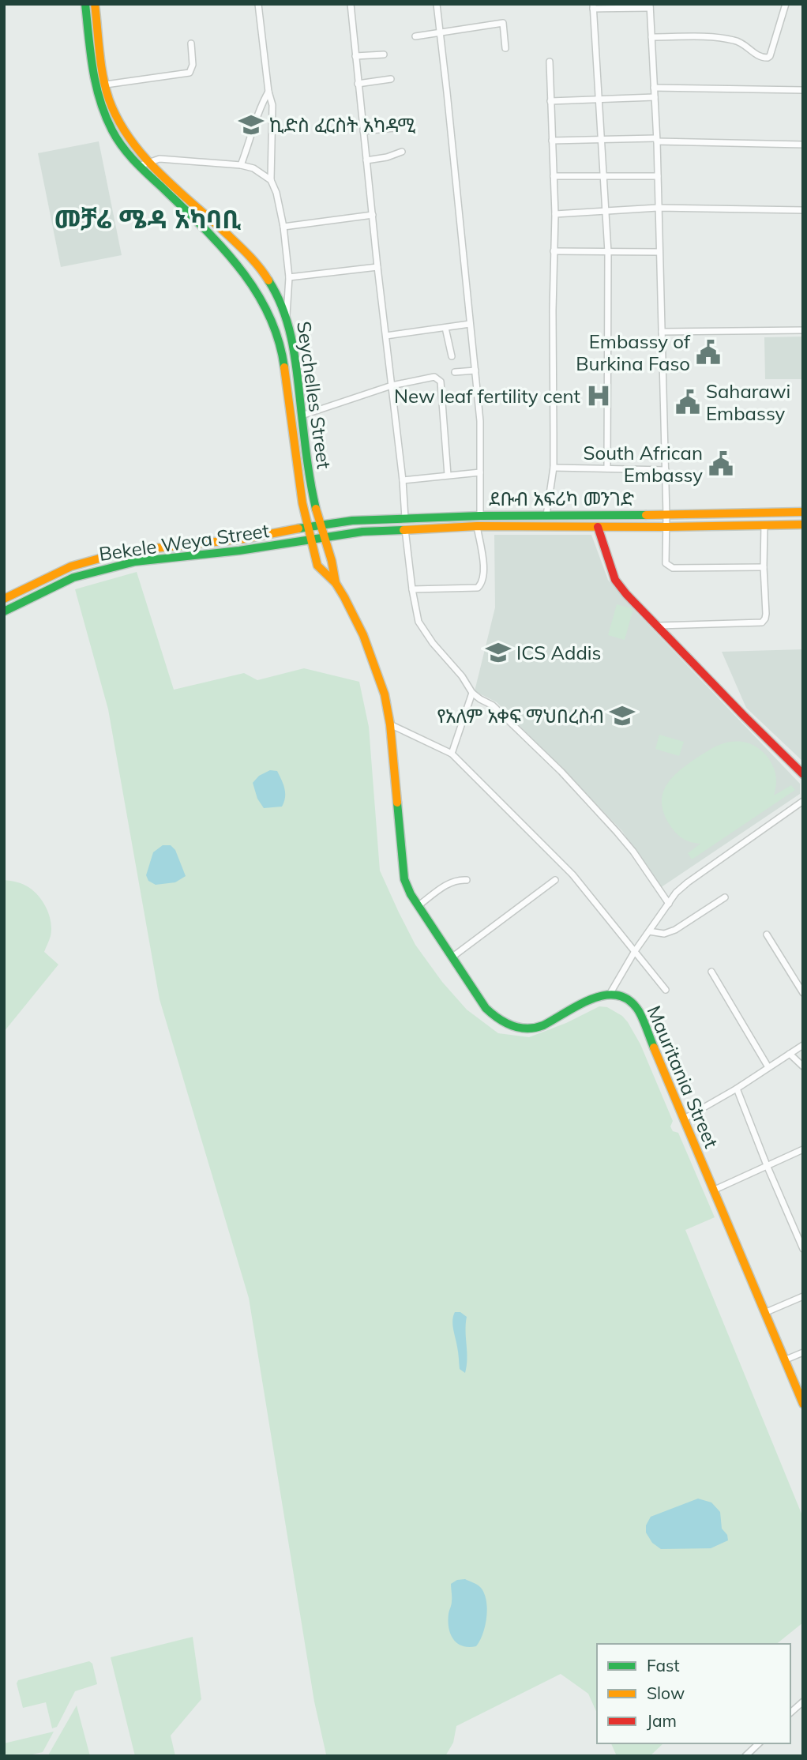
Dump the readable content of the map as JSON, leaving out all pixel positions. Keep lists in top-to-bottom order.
{
  "streets": {
    "main road": [
      "Seychelles Street",
      "ደቡብ አፍሪካ መንገድ",
      "Bekele Weya Street",
      "Mauritania Street"
    ]
  },
  "crossings": [
    ["Seychelles Street", "ደቡብ አፍሪካ መንገድ"],
    ["Seychelles Street", "Bekele Weya Street"],
    ["ደቡብ አፍሪካ መንገድ", "Bekele Weya Street"]
  ],
  "districts": ["መቻሬ ሜዳ አካባቢ"],
  "places": {
    "school or university": ["ኪድስ ፈርስት አካዳሚ", "ICS Addis", "የአለም አቀፍ ማህበረስብ"],
    "public building": ["Embassy of Burkina Faso", "Saharawi Embassy", "South African Embassy"],
    "hospital": ["New leaf fertility cent"]
  },
  "legend": ["Fast", "Slow", "Jam"]
}
